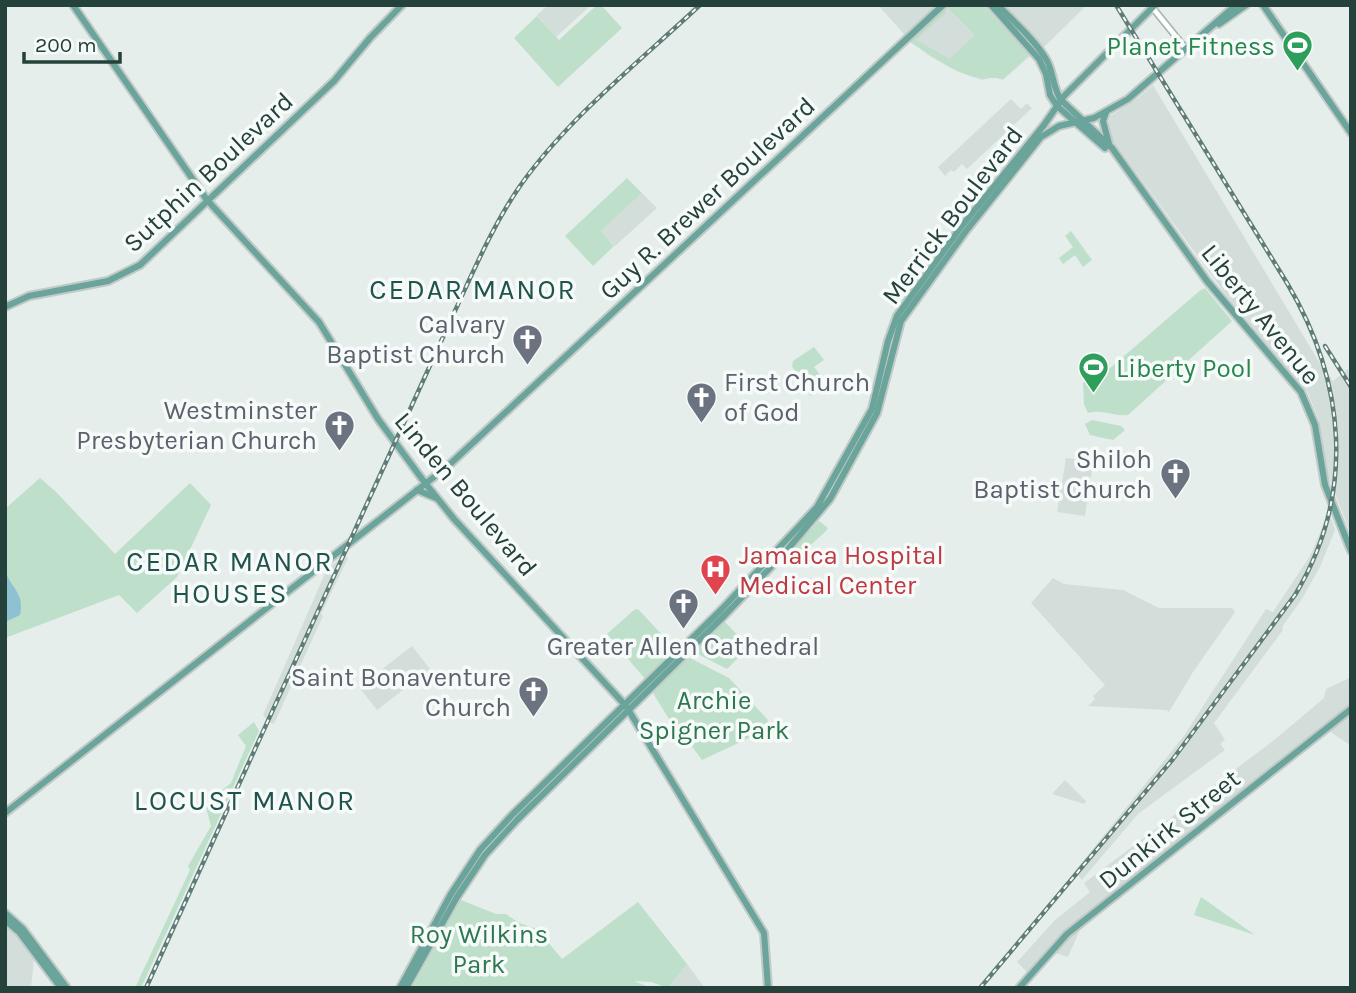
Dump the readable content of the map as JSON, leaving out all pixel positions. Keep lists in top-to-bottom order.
{
  "streets": {
    "main road": [
      "Sutphin Boulevard",
      "Guy R. Brewer Boulevard",
      "Merrick Boulevard",
      "Liberty Avenue",
      "Linden Boulevard",
      "Dunkirk Street"
    ]
  },
  "crossings": [
    ["Sutphin Boulevard", "Linden Boulevard"],
    ["Guy R. Brewer Boulevard", "Linden Boulevard"],
    ["Merrick Boulevard", "Liberty Avenue"],
    ["Merrick Boulevard", "Linden Boulevard"]
  ],
  "districts": ["CEDAR MANOR", "CEDAR MANOR HOUSES", "LOCUST MANOR"],
  "parks": ["Archie Spigner Park", "Roy Wilkins Park"],
  "places": {
    "sports": ["Planet Fitness", "Liberty Pool"],
    "church": [
      "Calvary Baptist Church",
      "First Church of God",
      "Westminster Presbyterian Church",
      "Shiloh Baptist Church",
      "Greater Allen Cathedral",
      "Saint Bonaventure Church"
    ],
    "hospital": ["Jamaica Hospital Medical Center"]
  },
  "scale_bar": "200 m"
}
